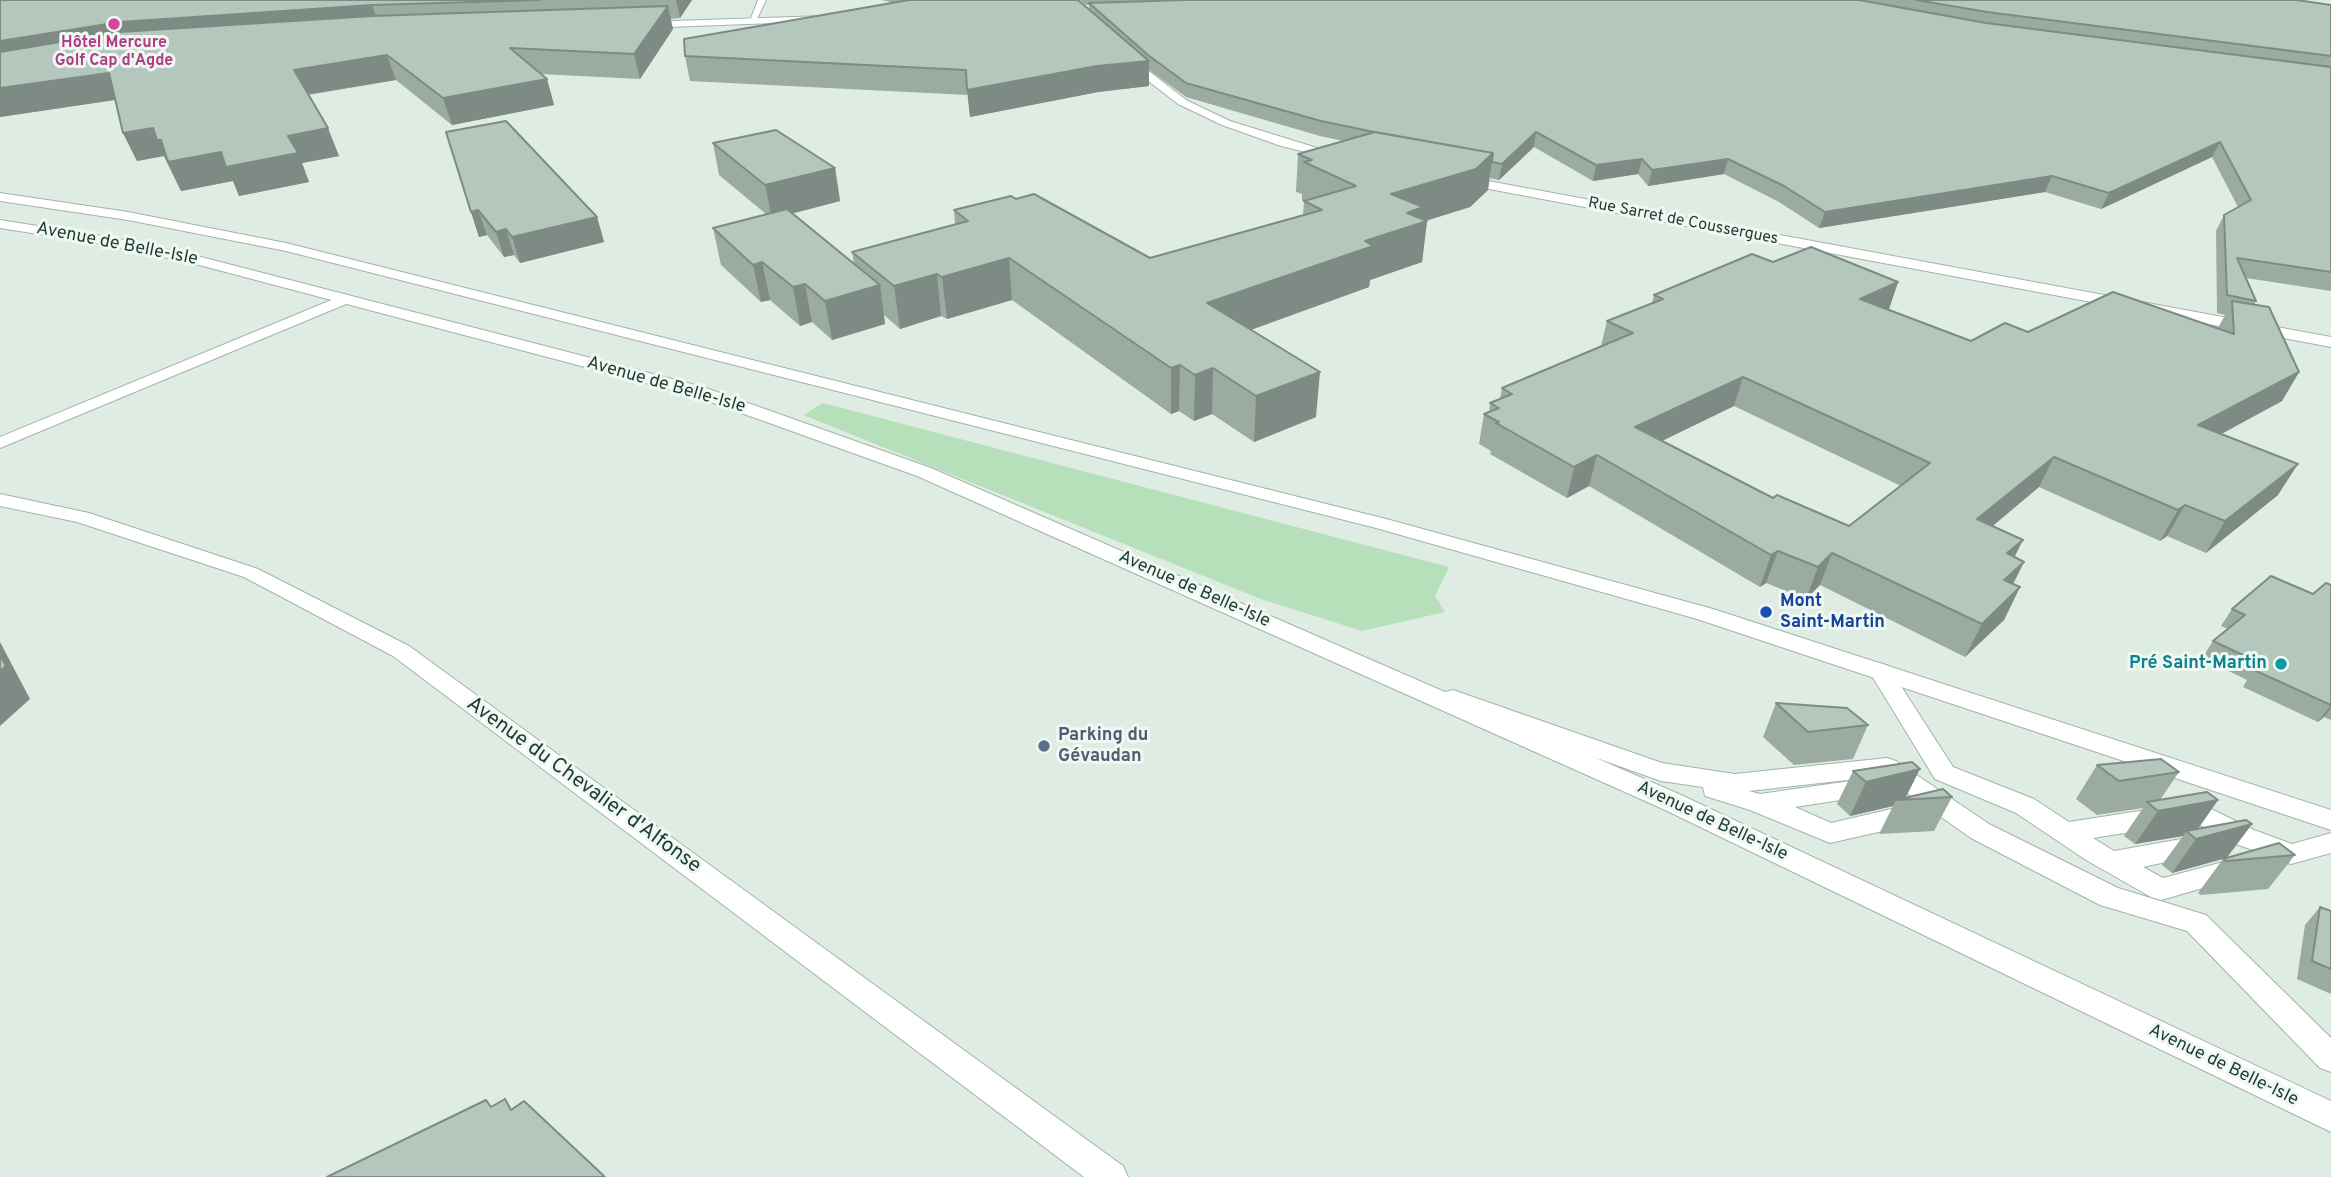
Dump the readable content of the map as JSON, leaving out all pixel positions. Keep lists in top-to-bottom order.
{
  "streets": {
    "street": ["Rue Sarret de Coussergues", "Avenue de Belle-Isle", "Avenue du Chevalier d'Alfonse"]
  },
  "places": [
    "Hôtel Mercure Golf Cap d'Agde",
    "Mont Saint-Martin",
    "Pré Saint-Martin",
    "Parking du Gévaudan"
  ]
}
